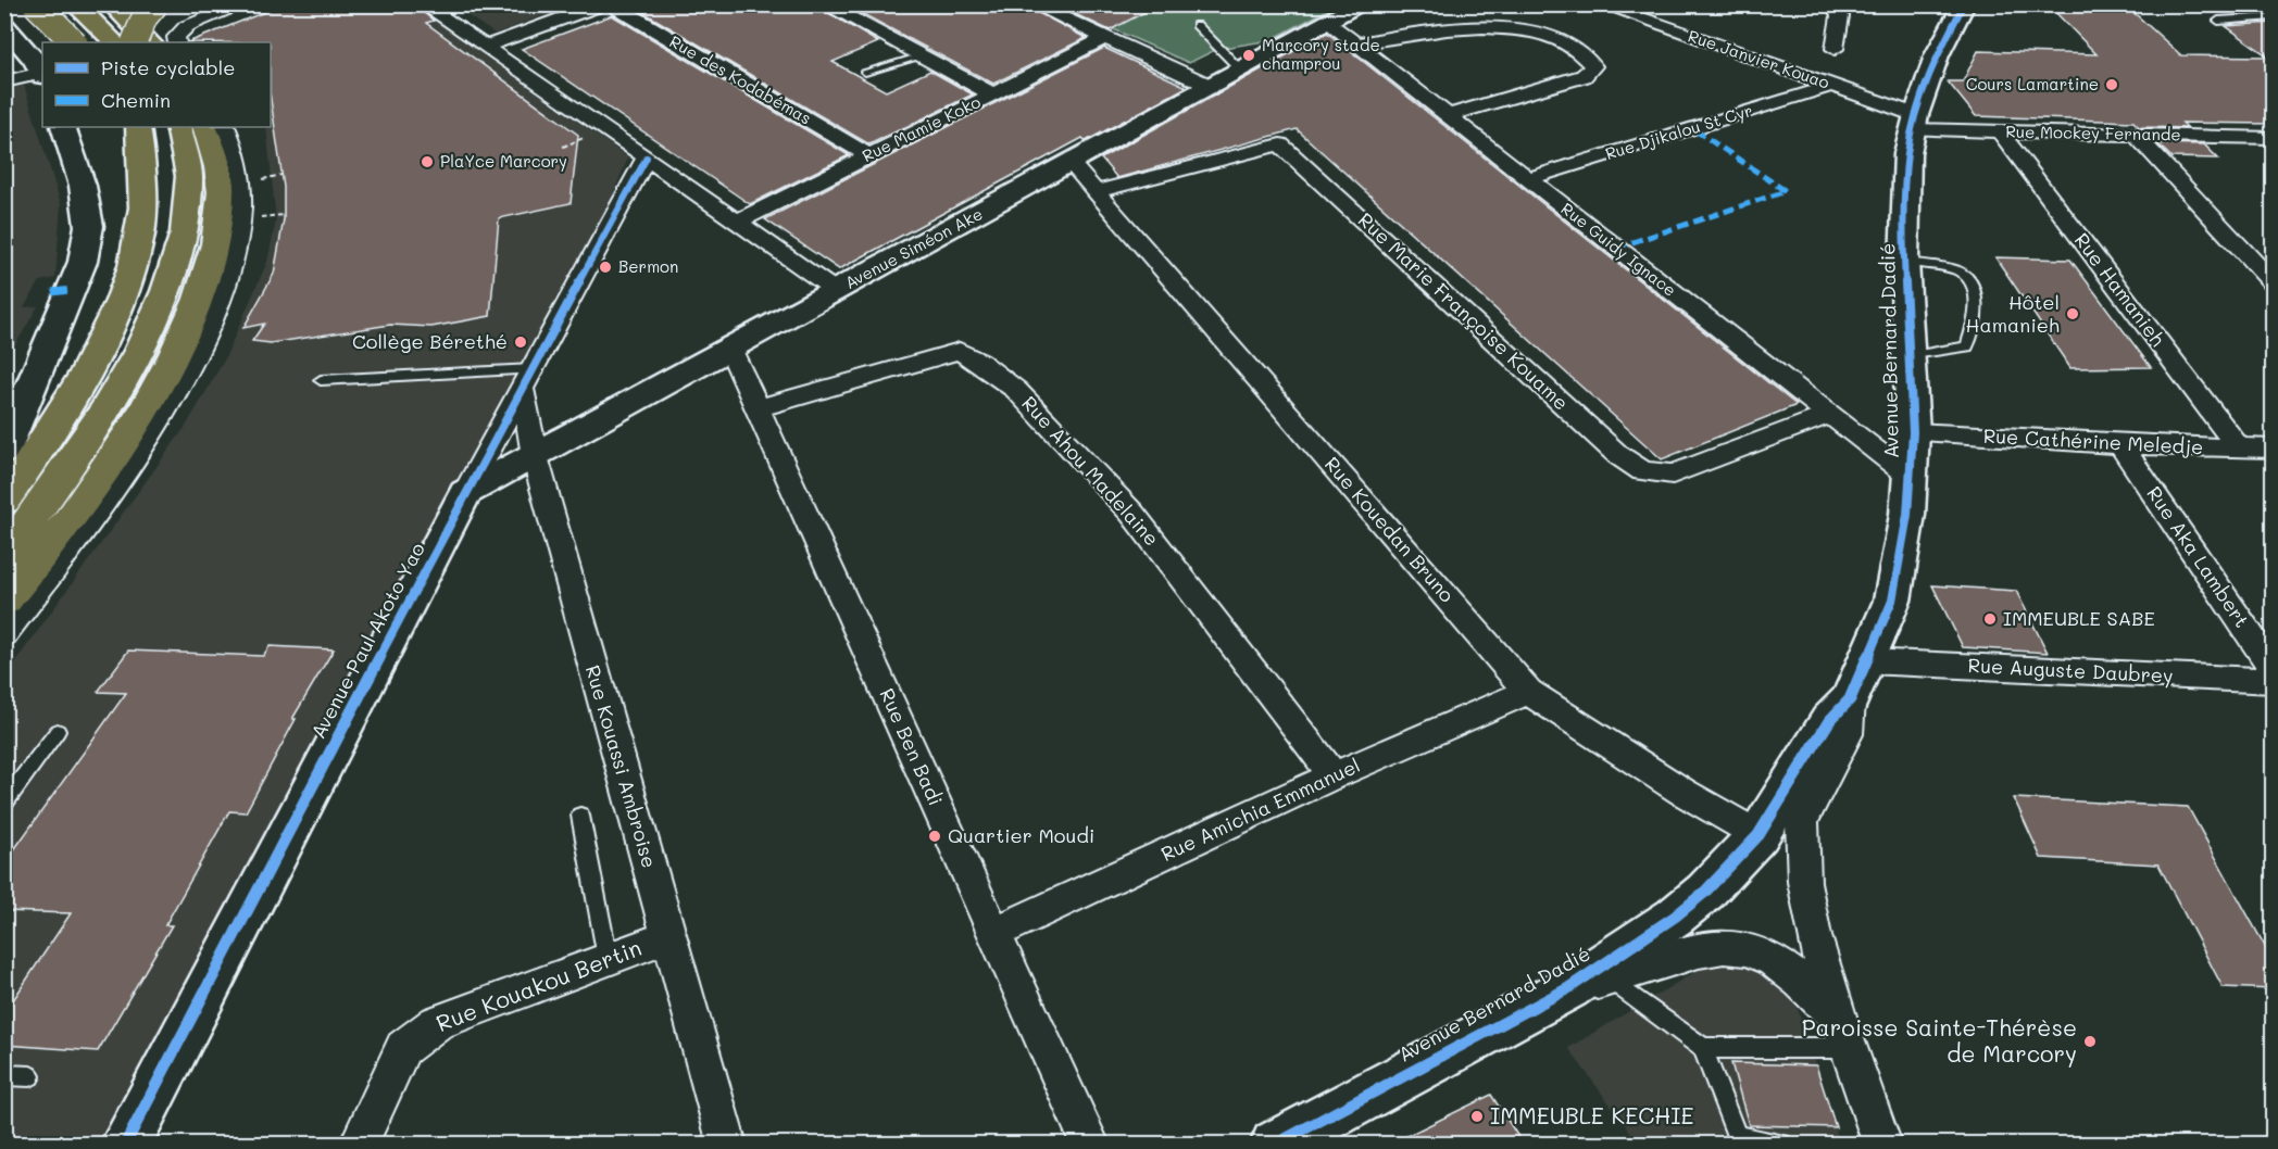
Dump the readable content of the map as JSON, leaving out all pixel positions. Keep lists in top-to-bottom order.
{
  "streets": {
    "street": [
      "Rue Janvier Kouao",
      "Rue des Kodabémas",
      "Rue Mamie Koko",
      "Rue Djikalou St Cyr",
      "Rue Mockey Fernande",
      "Avenue Siméon Ake",
      "Rue Guidy Ignace",
      "Rue Hamanieh",
      "Rue Marie Françoise Kouame",
      "Avenue Bernard Dadié",
      "Rue Cathérine Meledje",
      "Rue Ahou Madelaine",
      "Rue Kouedan Bruno",
      "Rue Aka Lambert",
      "Avenue Paul Akoto Yao",
      "Rue Auguste Daubrey",
      "Rue Ben Badi",
      "Rue Kouassi Ambroise",
      "Rue Amichia Emmanuel",
      "Rue Kouakou Bertin"
    ]
  },
  "crossings": [
    ["Rue Janvier Kouao", "Rue Djikalou St Cyr"],
    ["Rue Janvier Kouao", "Rue Mockey Fernande"],
    ["Rue Janvier Kouao", "Avenue Bernard Dadié"],
    ["Rue des Kodabémas", "Rue Mamie Koko"],
    ["Rue Djikalou St Cyr", "Rue Guidy Ignace"],
    ["Rue Mockey Fernande", "Rue Hamanieh"],
    ["Rue Mockey Fernande", "Avenue Bernard Dadié"],
    ["Avenue Siméon Ake", "Rue Guidy Ignace"],
    ["Avenue Siméon Ake", "Rue Kouedan Bruno"],
    ["Avenue Siméon Ake", "Avenue Paul Akoto Yao"],
    ["Avenue Siméon Ake", "Rue Ben Badi"],
    ["Avenue Siméon Ake", "Rue Kouassi Ambroise"],
    ["Rue Guidy Ignace", "Rue Marie Françoise Kouame"],
    ["Rue Guidy Ignace", "Avenue Bernard Dadié"],
    ["Rue Hamanieh", "Rue Cathérine Meledje"],
    ["Rue Marie Françoise Kouame", "Rue Kouedan Bruno"],
    ["Avenue Bernard Dadié", "Rue Cathérine Meledje"],
    ["Avenue Bernard Dadié", "Rue Kouedan Bruno"],
    ["Avenue Bernard Dadié", "Rue Auguste Daubrey"],
    ["Rue Cathérine Meledje", "Rue Aka Lambert"],
    ["Rue Ahou Madelaine", "Rue Ben Badi"],
    ["Rue Ahou Madelaine", "Rue Amichia Emmanuel"],
    ["Rue Kouedan Bruno", "Rue Amichia Emmanuel"],
    ["Avenue Paul Akoto Yao", "Rue Kouassi Ambroise"],
    ["Rue Ben Badi", "Rue Amichia Emmanuel"],
    ["Rue Kouassi Ambroise", "Rue Kouakou Bertin"]
  ],
  "places": [
    "Marcory stade champrou",
    "Cours Lamartine",
    "PlaYce Marcory",
    "Bermon",
    "Hôtel Hamanieh",
    "Collège Bérethé",
    "IMMEUBLE SABE",
    "Quartier Moudi",
    "Paroisse Sainte-Thérèse de Marcory",
    "IMMEUBLE KECHIE"
  ],
  "legend": ["Piste cyclable", "Chemin"]
}
